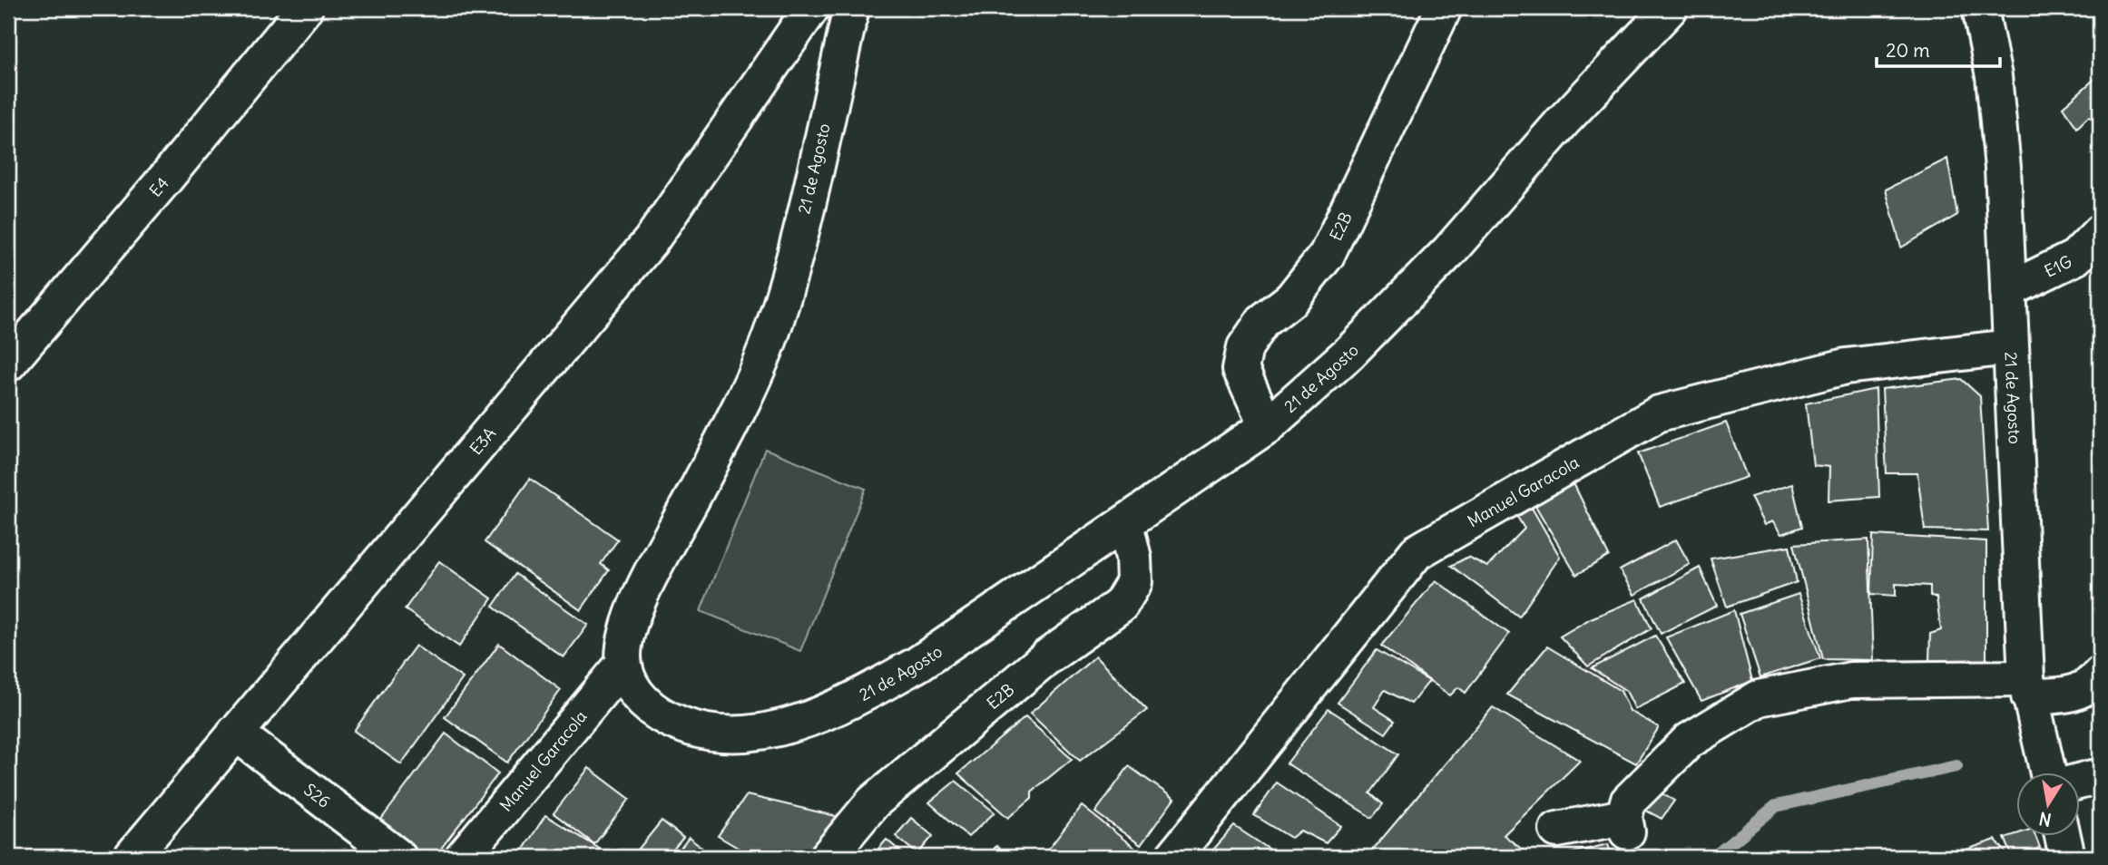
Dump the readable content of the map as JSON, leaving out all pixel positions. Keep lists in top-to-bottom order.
{
  "streets": {
    "street": [
      "21 de Agosto",
      "E4",
      "E2B",
      "E1G",
      "E3A",
      "Manuel Garacola",
      "S26"
    ]
  },
  "crossings": [
    ["21 de Agosto", "E2B"],
    ["21 de Agosto", "E1G"],
    ["21 de Agosto", "Manuel Garacola"],
    ["E3A", "S26"]
  ],
  "scale_bar": "20 m",
  "north": "bottom"
}
